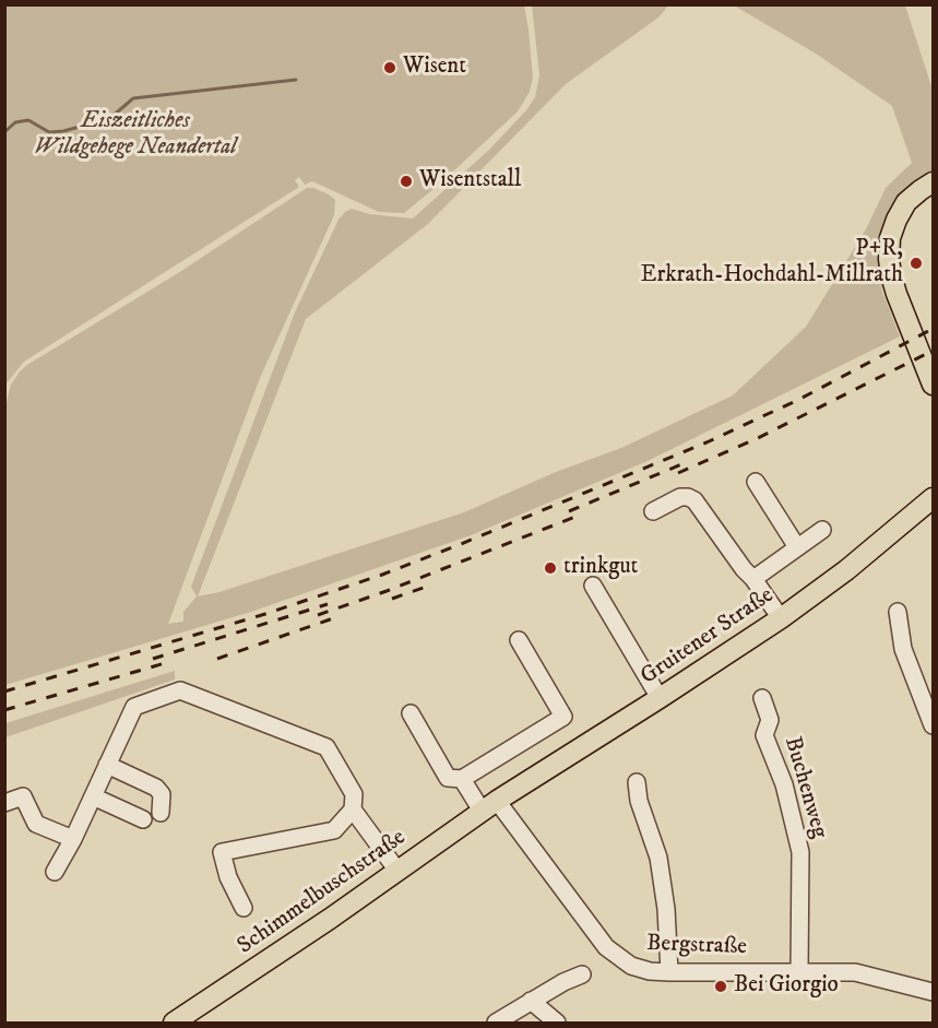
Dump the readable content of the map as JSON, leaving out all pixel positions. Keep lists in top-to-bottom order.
{
  "streets": {
    "main road": ["Gruitener Straße", "Schimmelbuschstraße"],
    "street": ["Buchenweg", "Bergstraße"]
  },
  "crossings": [
    ["Gruitener Straße", "Schimmelbuschstraße"],
    ["Gruitener Straße", "Bergstraße"],
    ["Buchenweg", "Bergstraße"],
    ["Schimmelbuschstraße", "Bergstraße"]
  ],
  "parks": ["Eiszeitliches Wildgehege Neandertal"],
  "places": [
    "Wisent",
    "Wisentstall",
    "P+R, Erkrath-Hochdahl-Millrath",
    "trinkgut",
    "Bei Giorgio"
  ]
}
